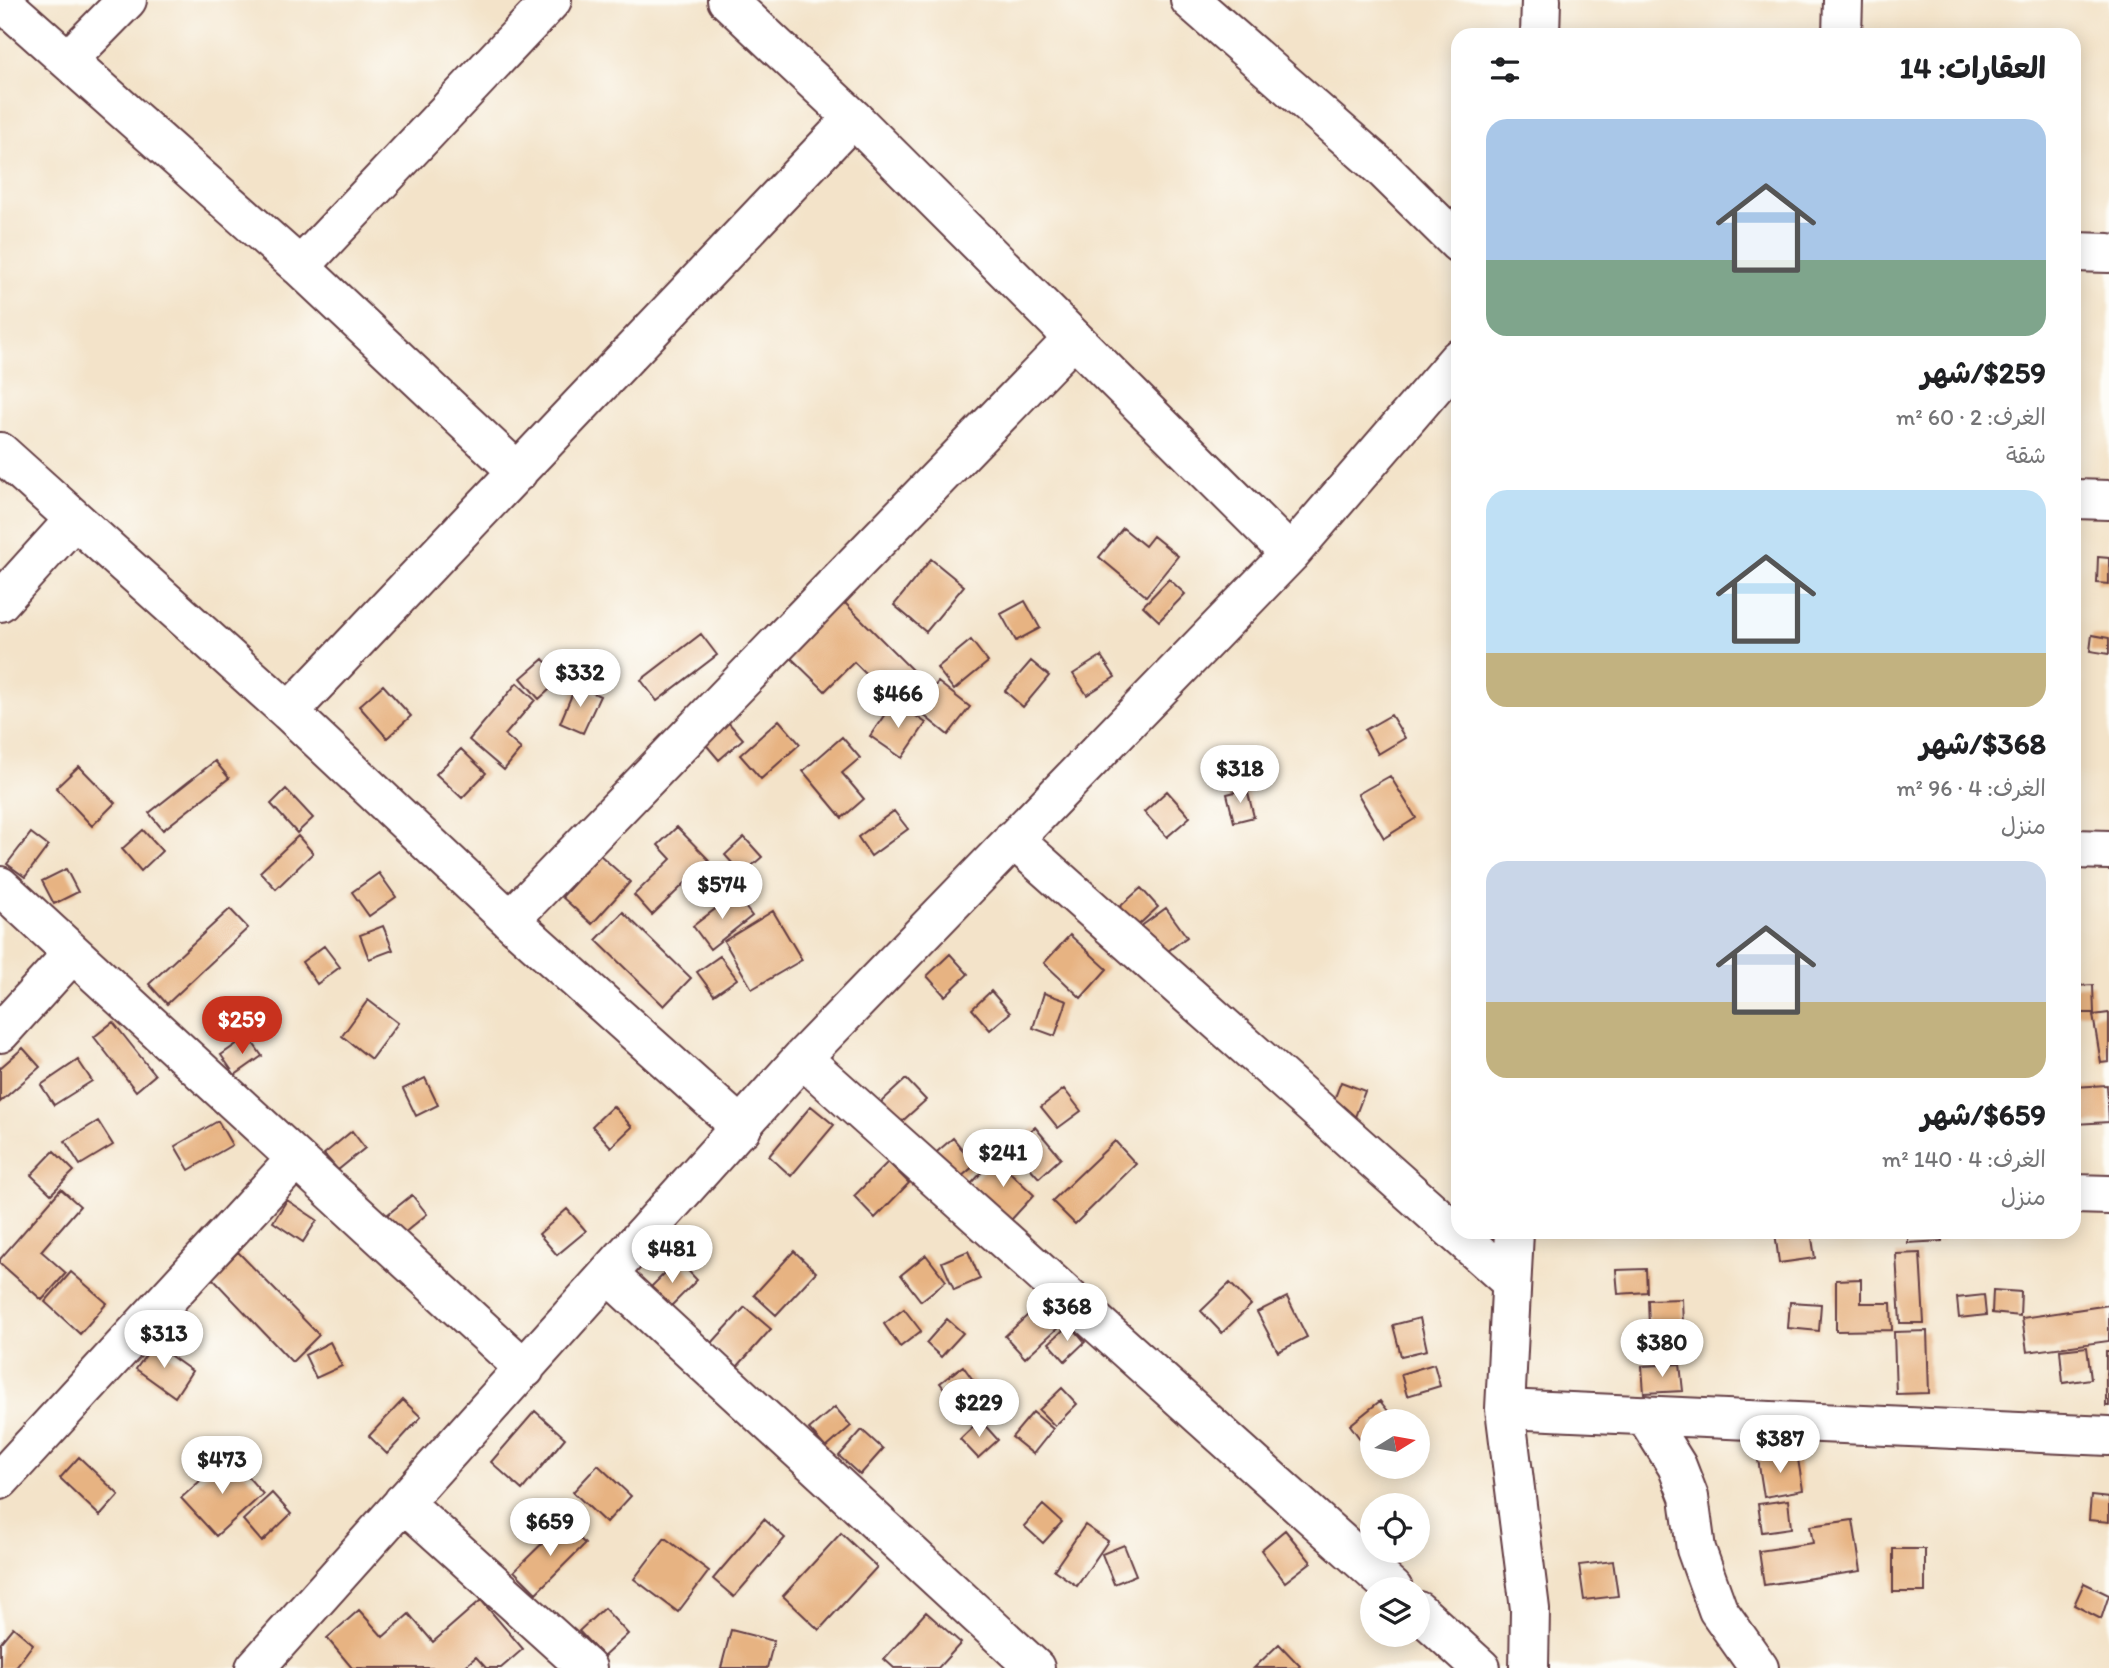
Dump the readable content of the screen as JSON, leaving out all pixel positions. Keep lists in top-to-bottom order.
{
  "north": "right",
  "page": {
    "heading": "العقارات: 14",
    "list": [
      {
        "name": "$259/شهر",
        "note": "الغرف: 2 · 60 m² · شقة"
      },
      {
        "name": "$368/شهر",
        "note": "الغرف: 4 · 96 m² · منزل"
      },
      {
        "name": "$659/شهر",
        "note": "الغرف: 4 · 140 m² · منزل"
      }
    ],
    "price": [
      "$332",
      "$466",
      "$318",
      "$574",
      "$259",
      "$241",
      "$481",
      "$368",
      "$313",
      "$380",
      "$229",
      "$387",
      "$473",
      "$659"
    ]
  }
}
